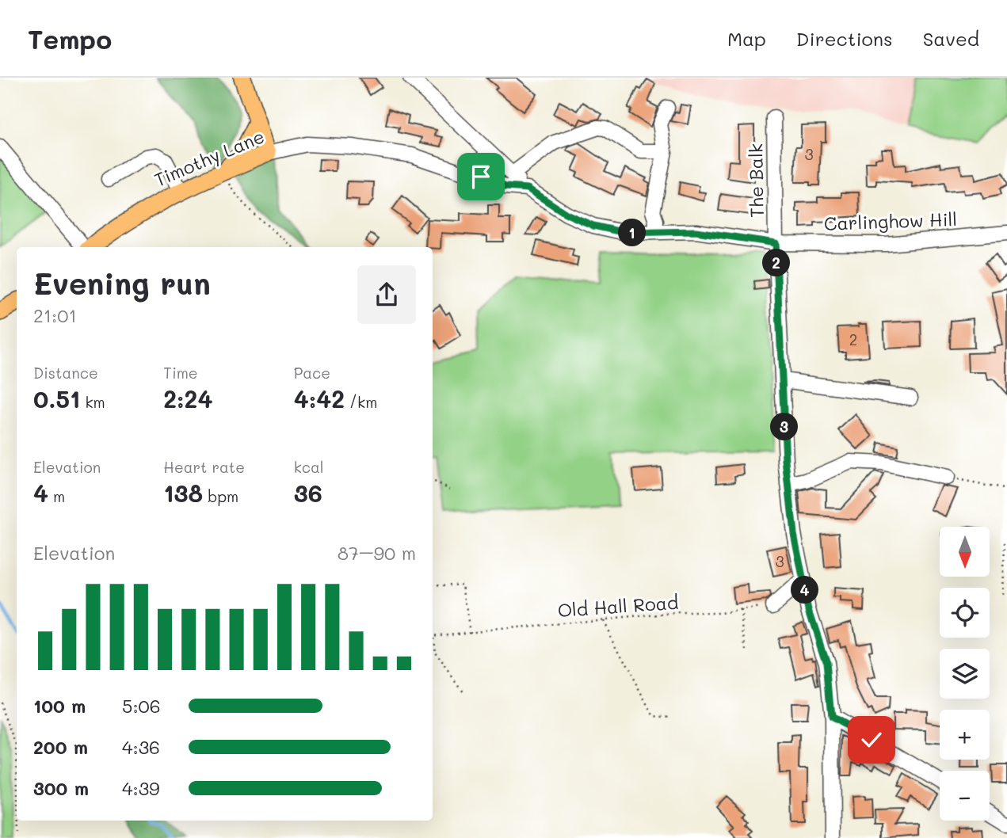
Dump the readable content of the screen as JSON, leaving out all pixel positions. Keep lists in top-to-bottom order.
{
  "streets": {
    "main road": ["Timothy Lane"],
    "street": ["The Balk", "Carlinghow Hill"],
    "path": ["Old Hall Road"]
  },
  "crossings": [
    ["Timothy Lane", "The Balk"],
    ["Timothy Lane", "Carlinghow Hill"],
    ["The Balk", "Carlinghow Hill"]
  ],
  "house_numbers": ["3", "2", "3"],
  "north": "bottom",
  "page": {
    "header": "Tempo",
    "nav": ["Map", "Directions", "Saved"],
    "pins": [
      "1",
      "2",
      "3",
      "4"
    ],
    "heading": ["Evening run", "21:01"],
    "stats": [
      ["Distance", "0.51 km"],
      ["Time", "2:24"],
      ["Pace", "4:42 /km"],
      ["Elevation", "4 m"],
      ["Heart rate", "138 bpm"],
      ["kcal", "36"]
    ],
    "map_buttons": ["+", "−"],
    "chart": ["Elevation", "87–90 m"],
    "list": [
      {
        "name": "100 m",
        "note": "5:06"
      },
      {
        "name": "200 m",
        "note": "4:36"
      },
      {
        "name": "300 m",
        "note": "4:39"
      }
    ]
  }
}
